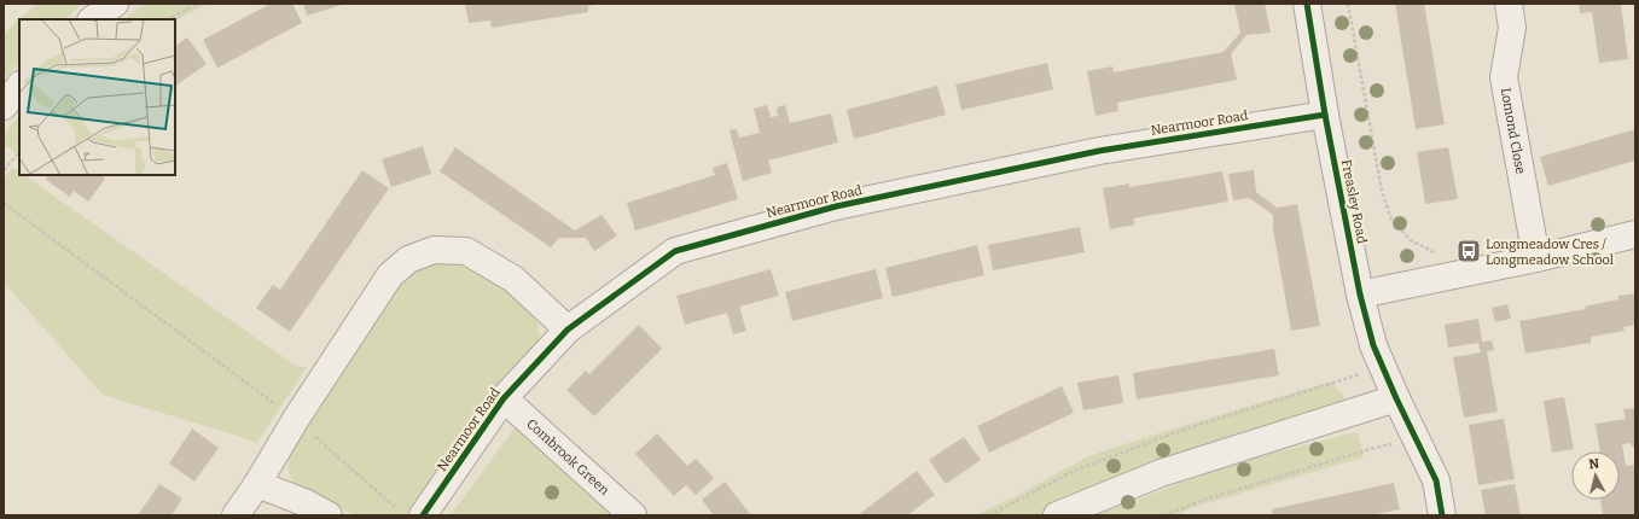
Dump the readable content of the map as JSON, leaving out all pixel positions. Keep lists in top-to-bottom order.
{
  "streets": {
    "street": [
      "Nearmoor Road",
      "Lomond Close",
      "Freasley Road",
      "Combrook Green"
    ]
  },
  "crossings": [
    ["Nearmoor Road", "Freasley Road"],
    ["Nearmoor Road", "Combrook Green"]
  ],
  "places": {
    "bus stop": ["Longmeadow Cres / Longmeadow School"]
  },
  "north": "top"
}
